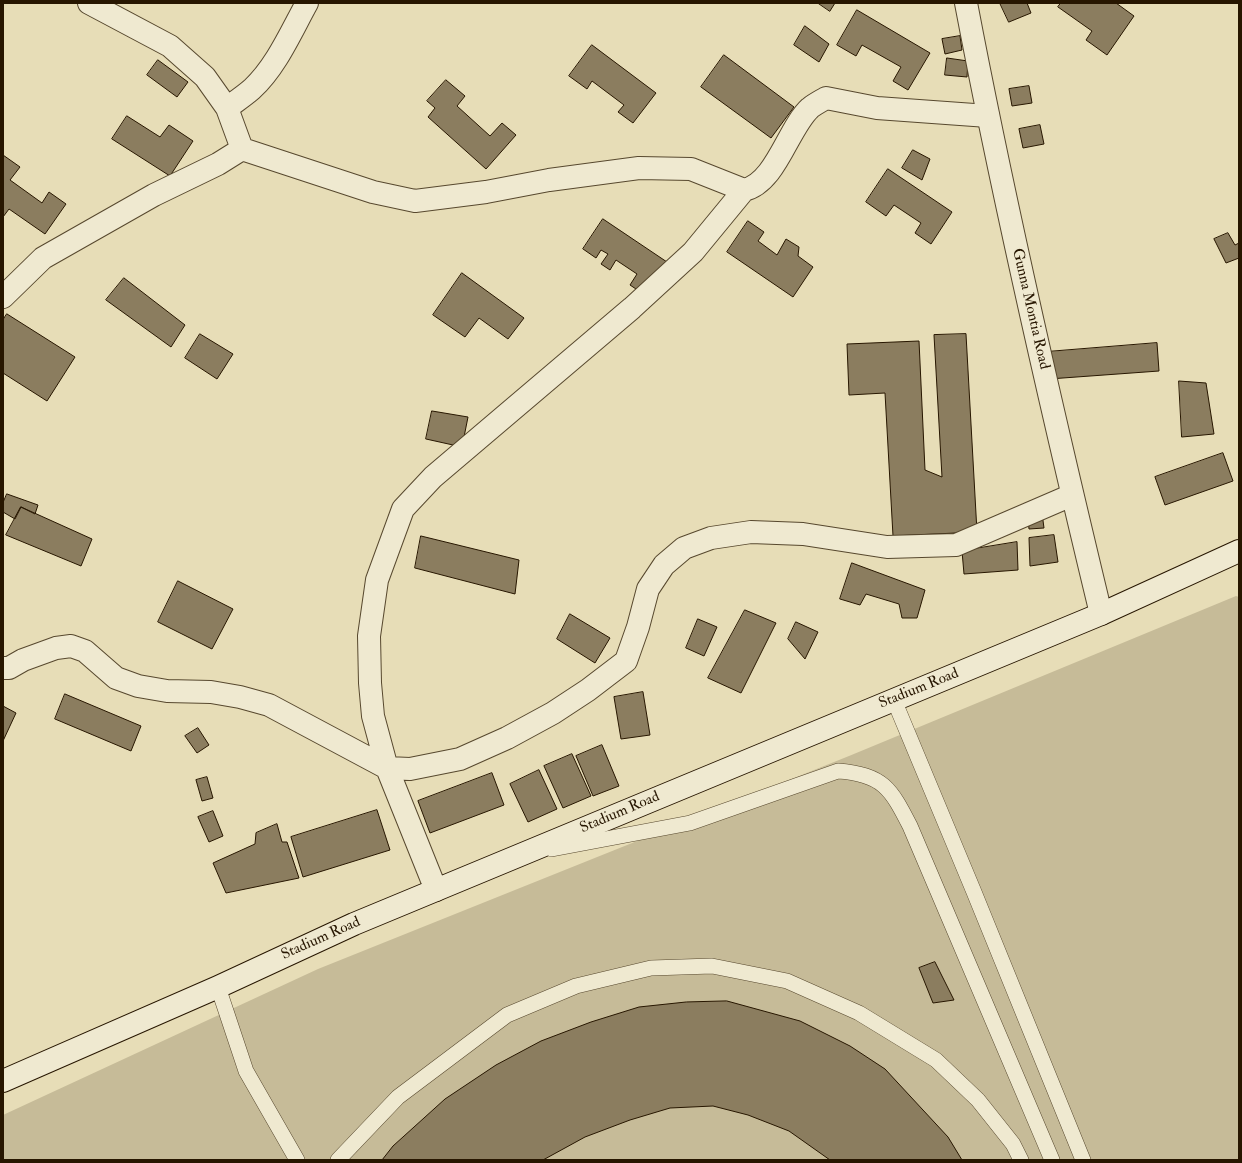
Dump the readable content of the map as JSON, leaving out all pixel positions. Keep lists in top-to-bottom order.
{
  "streets": {
    "street": ["Gunna Montia Road", "Stadium Road"]
  },
  "crossings": [
    ["Gunna Montia Road", "Stadium Road"]
  ]
}
